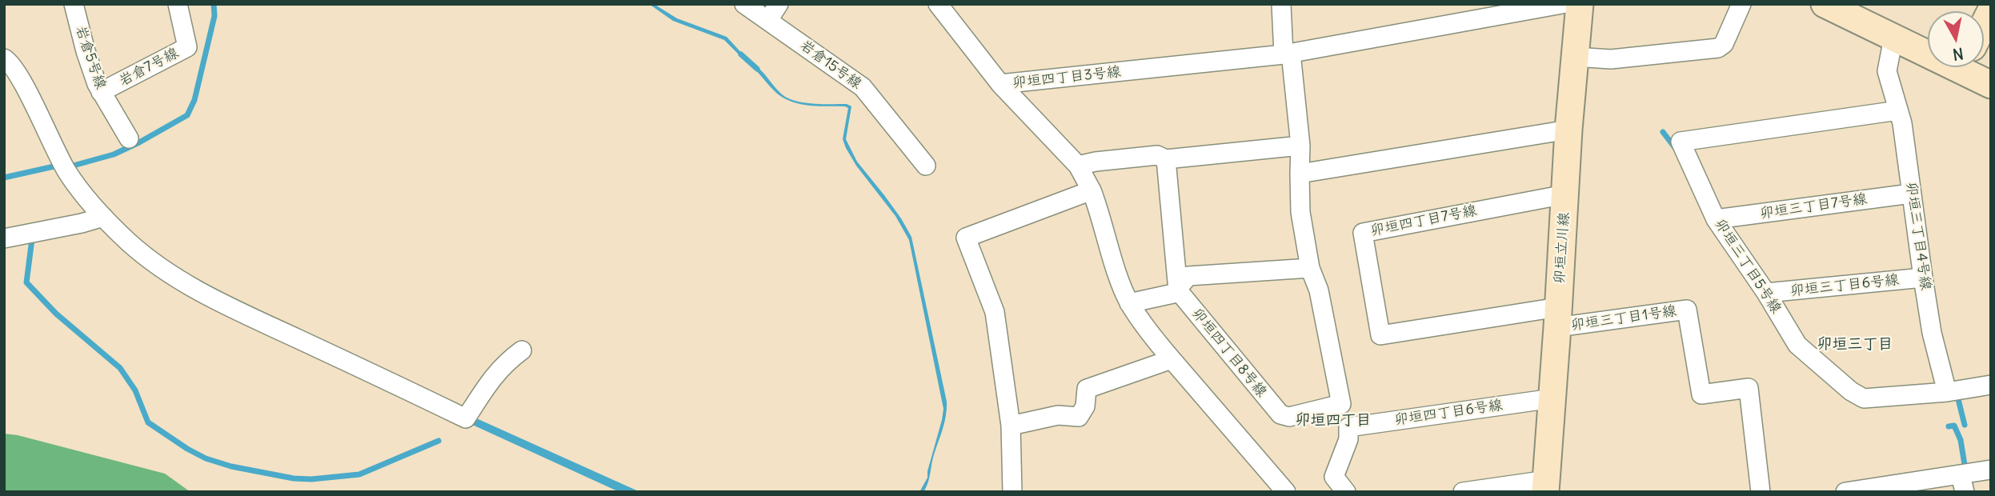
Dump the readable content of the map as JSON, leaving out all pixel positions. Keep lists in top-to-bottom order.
{
  "streets": {
    "street": [
      "岩倉5号線",
      "岩倉15号線",
      "岩倉7号線",
      "卯垣四丁目3号線",
      "卯垣三丁目7号線",
      "卯垣四丁目7号線",
      "卯垣三丁目4号線",
      "卯垣立川線",
      "卯垣三丁目5号線",
      "卯垣三丁目6号線",
      "卯垣三丁目1号線",
      "卯垣四丁目8号線",
      "卯垣四丁目6号線"
    ]
  },
  "crossings": [
    ["岩倉5号線", "岩倉7号線"],
    ["卯垣三丁目7号線", "卯垣三丁目4号線"],
    ["卯垣三丁目7号線", "卯垣三丁目5号線"],
    ["卯垣四丁目7号線", "卯垣立川線"],
    ["卯垣四丁目7号線", "卯垣三丁目1号線"],
    ["卯垣三丁目4号線", "卯垣三丁目5号線"],
    ["卯垣三丁目4号線", "卯垣三丁目6号線"],
    ["卯垣立川線", "卯垣三丁目1号線"],
    ["卯垣立川線", "卯垣四丁目6号線"],
    ["卯垣三丁目5号線", "卯垣三丁目6号線"]
  ],
  "districts": ["卯垣三丁目", "卯垣四丁目"],
  "north": "bottom"
}
